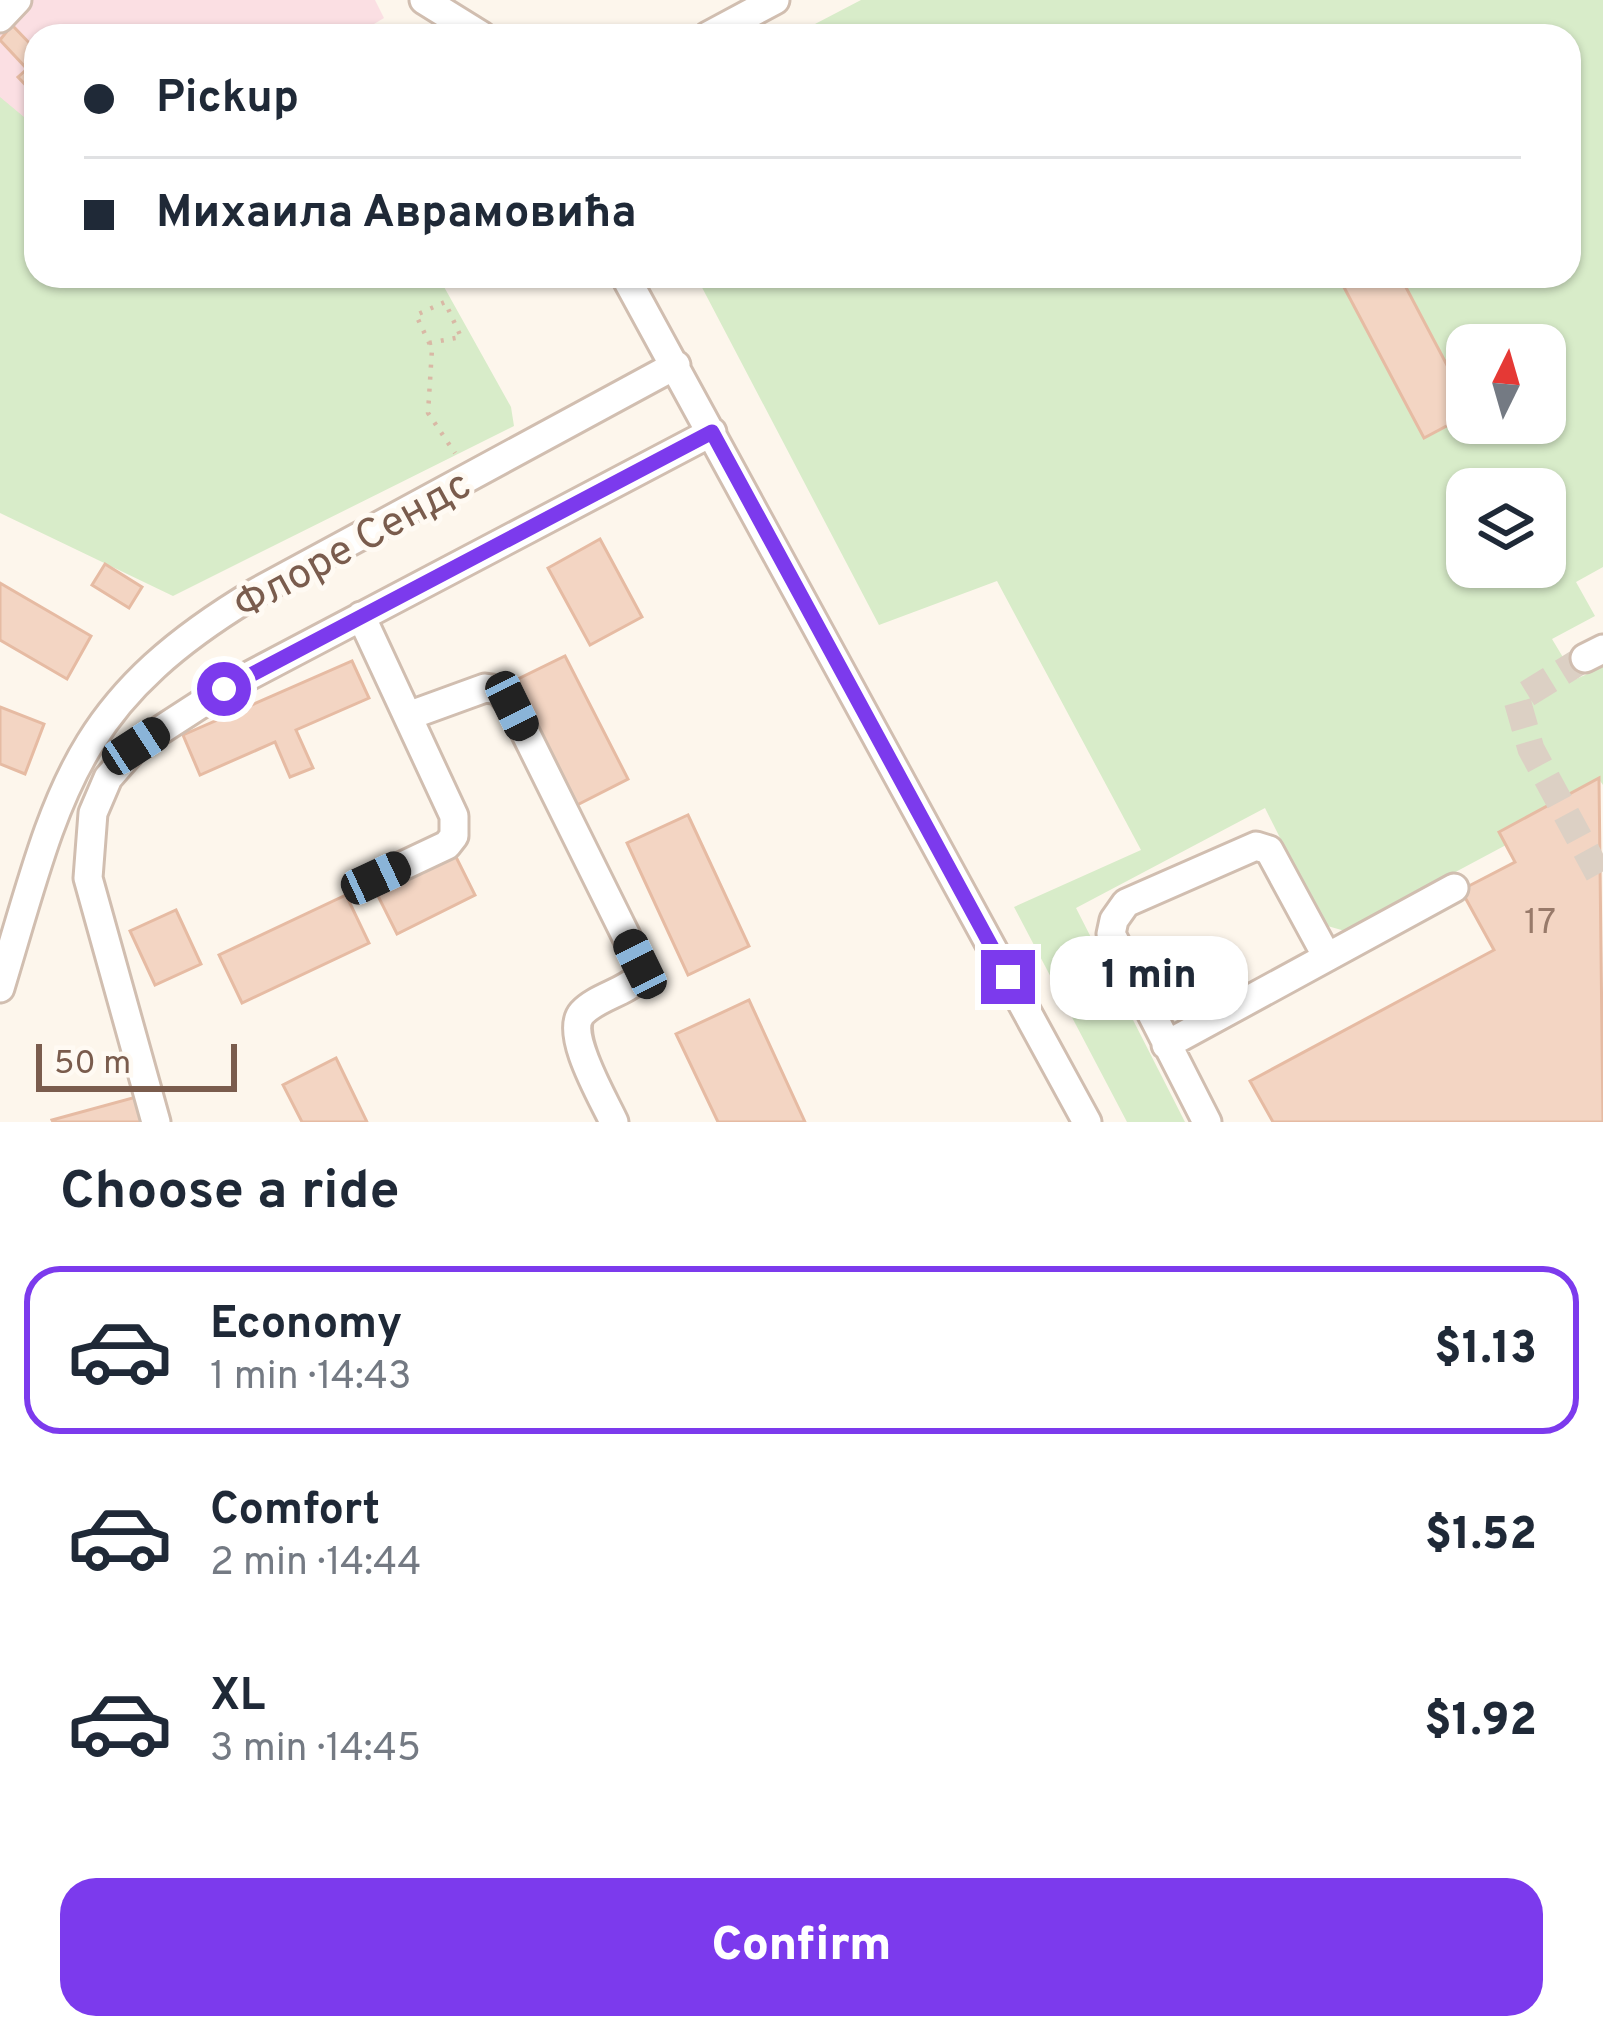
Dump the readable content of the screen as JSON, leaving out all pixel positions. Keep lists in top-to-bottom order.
{
  "streets": {
    "street": ["Флоре Сендс"]
  },
  "house_numbers": ["17"],
  "scale_bar": "50 m",
  "north": "top",
  "page": {
    "banner": ["Pickup", "Михаила Аврамовића"],
    "bubble": "1 min",
    "scale": "50 m",
    "heading": "Choose a ride",
    "list": [
      {
        "name": "Economy",
        "note": "1 min · 14:43",
        "value": "$1.13"
      },
      {
        "name": "Comfort",
        "note": "2 min · 14:44",
        "value": "$1.52"
      },
      {
        "name": "XL",
        "note": "3 min · 14:45",
        "value": "$1.92"
      }
    ],
    "buttons": "Confirm"
  }
}
